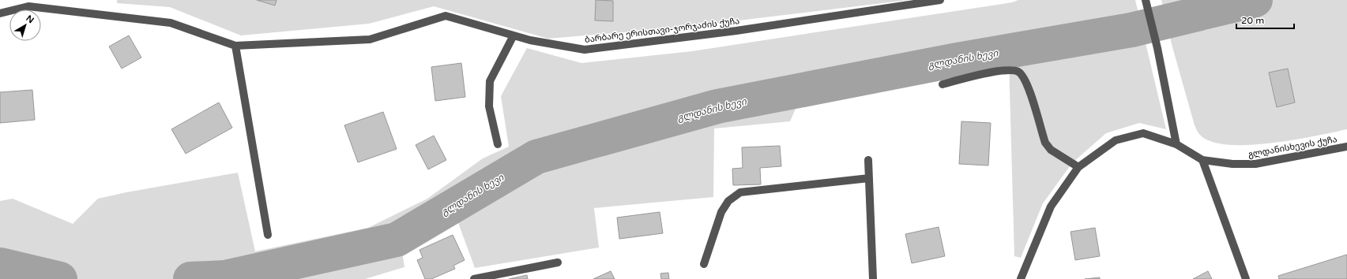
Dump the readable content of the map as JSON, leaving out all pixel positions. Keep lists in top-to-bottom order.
{
  "streets": {
    "street": ["ბარბარე ერისთავი-ჯორჯაძის ქუჩა", "გლდანისხევის ქუჩა"]
  },
  "water": ["გლდანის ხევი"],
  "scale_bar": "20 m",
  "north": "top right"
}
